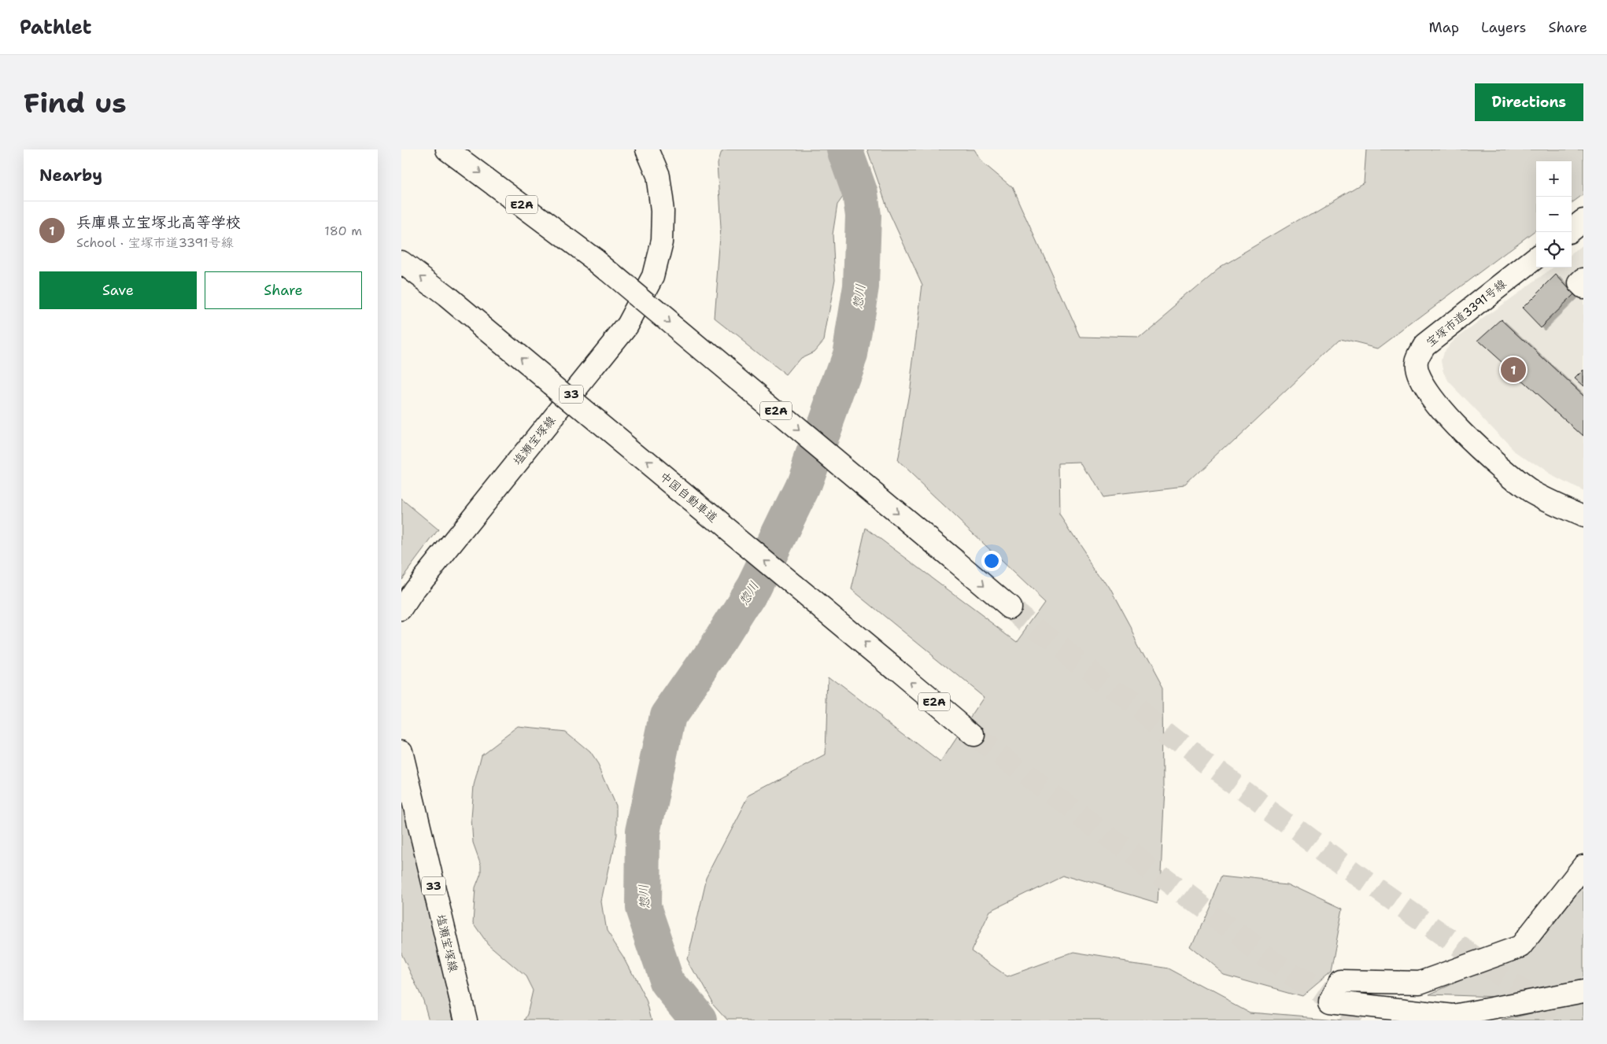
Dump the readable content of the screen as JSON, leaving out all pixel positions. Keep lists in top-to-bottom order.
{
  "streets": {
    "main road": [
      "E2A",
      "宝塚市道3391号線",
      "33",
      "塩瀬宝塚線",
      "中国自動車道"
    ]
  },
  "water": ["惣川"],
  "page": {
    "header": "Pathlet",
    "nav": ["Map", "Layers", "Share"],
    "buttons": [
      "Directions",
      ["Save", "Share"]
    ],
    "title": "Find us",
    "heading": "Nearby",
    "map_buttons": ["+", "−"],
    "list": [
      {
        "mark": "1",
        "name": "兵庫県立宝塚北高等学校",
        "note": "School · 宝塚市道3391号線",
        "value": "180 m"
      }
    ],
    "pins": "1"
  }
}
